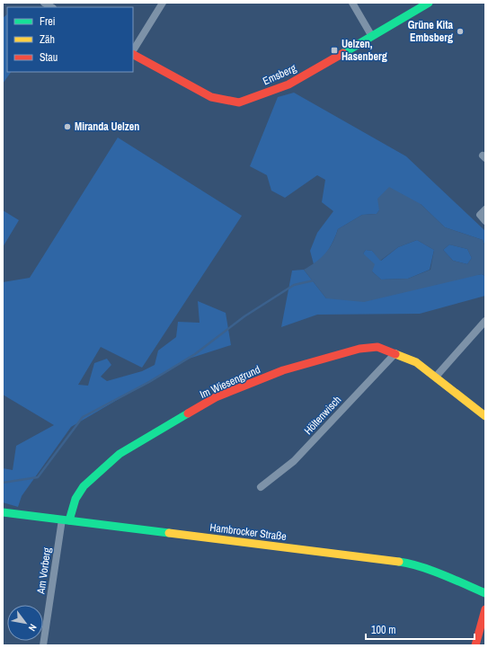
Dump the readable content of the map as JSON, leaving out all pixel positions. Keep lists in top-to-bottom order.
{
  "streets": {
    "street": [
      "Emsberg",
      "Im Wiesengrund",
      "Höltenwisch",
      "Hambrocker Straße",
      "Am Vorberg"
    ]
  },
  "crossings": [
    ["Im Wiesengrund", "Höltenwisch"],
    ["Im Wiesengrund", "Hambrocker Straße"],
    ["Im Wiesengrund", "Am Vorberg"],
    ["Hambrocker Straße", "Am Vorberg"]
  ],
  "places": {
    "other": ["Grüne Kita Embsberg", "Miranda Uelzen"],
    "transit": ["Uelzen, Hasenberg"]
  },
  "legend": ["Frei", "Zäh", "Stau"],
  "scale_bar": "100 m",
  "north": "bottom right"
}
